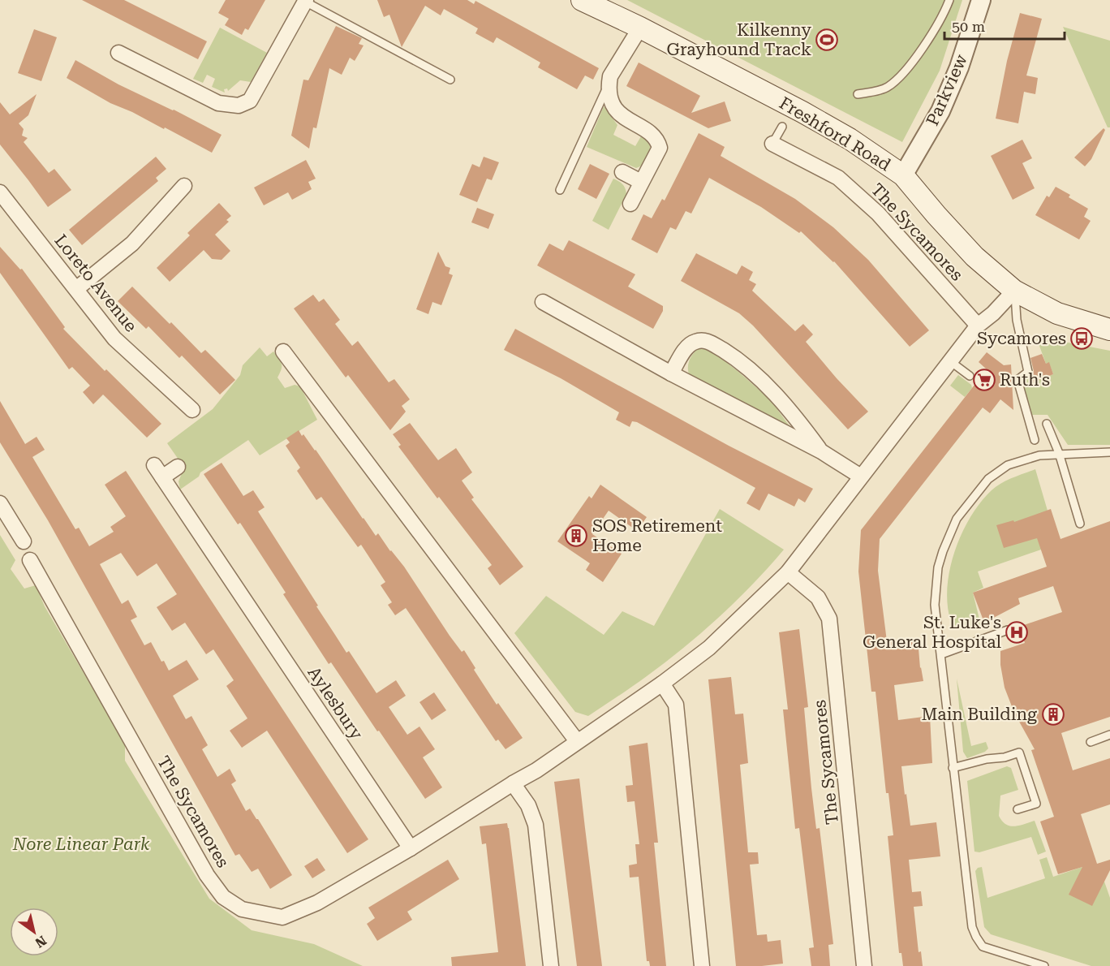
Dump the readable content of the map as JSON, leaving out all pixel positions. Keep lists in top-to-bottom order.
{
  "streets": {
    "main road": ["Freshford Road"],
    "street": [
      "Parkview",
      "The Sycamores",
      "Loreto Avenue",
      "Aylesbury"
    ]
  },
  "crossings": [
    ["Parkview", "Freshford Road"],
    ["The Sycamores", "Aylesbury"]
  ],
  "parks": ["Nore Linear Park"],
  "places": {
    "sports": ["Kilkenny Grayhound Track"],
    "bus stop": ["Sycamores"],
    "supermarket": ["Ruth's"],
    "building": ["SOS Retirement Home", "Main Building"],
    "hospital": ["St. Luke's General Hospital"]
  },
  "scale_bar": "50 m",
  "north": "bottom right"
}
